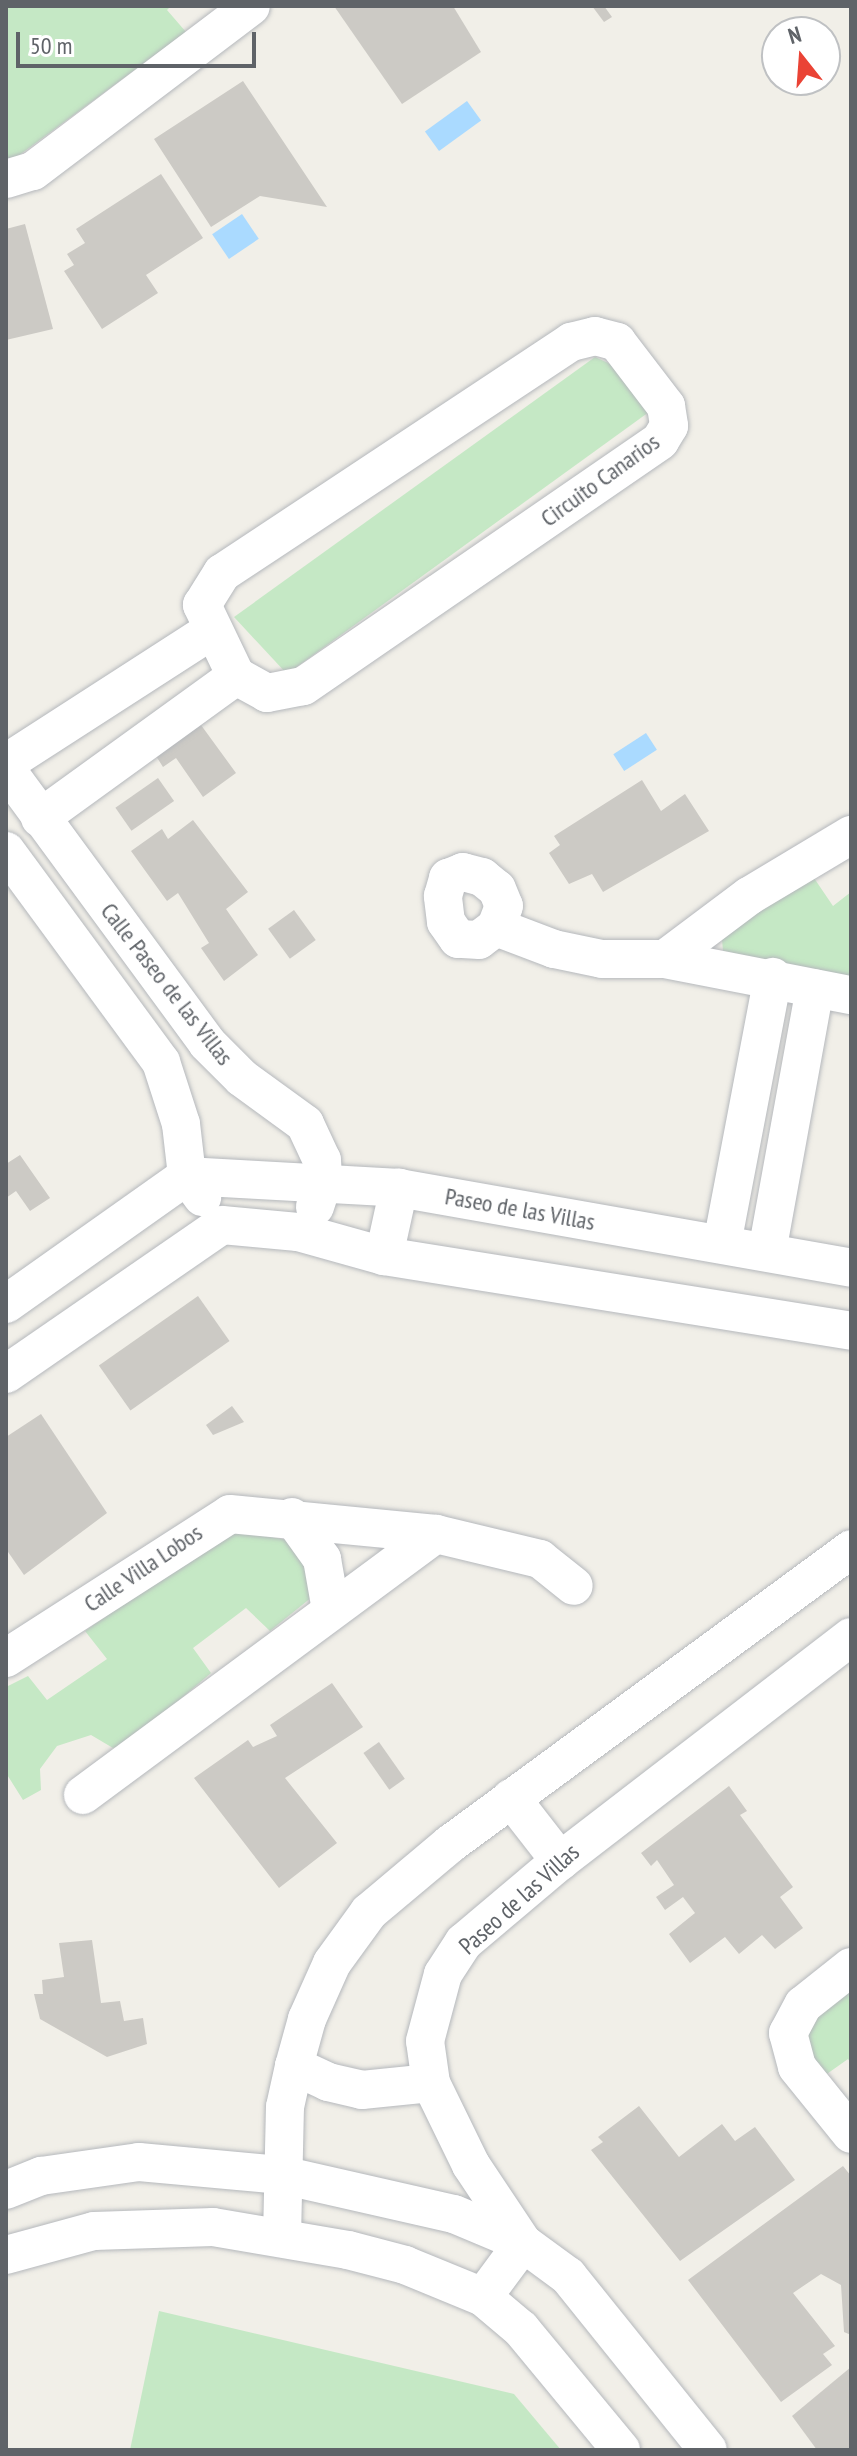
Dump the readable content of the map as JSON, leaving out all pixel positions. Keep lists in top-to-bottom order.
{
  "streets": {
    "street": [
      "Circuito Canarios",
      "Calle Paseo de las Villas",
      "Paseo de las Villas",
      "Calle Villa Lobos"
    ]
  },
  "crossings": [
    ["Calle Paseo de las Villas", "Paseo de las Villas"]
  ],
  "scale_bar": "50 m",
  "north": "top"
}
